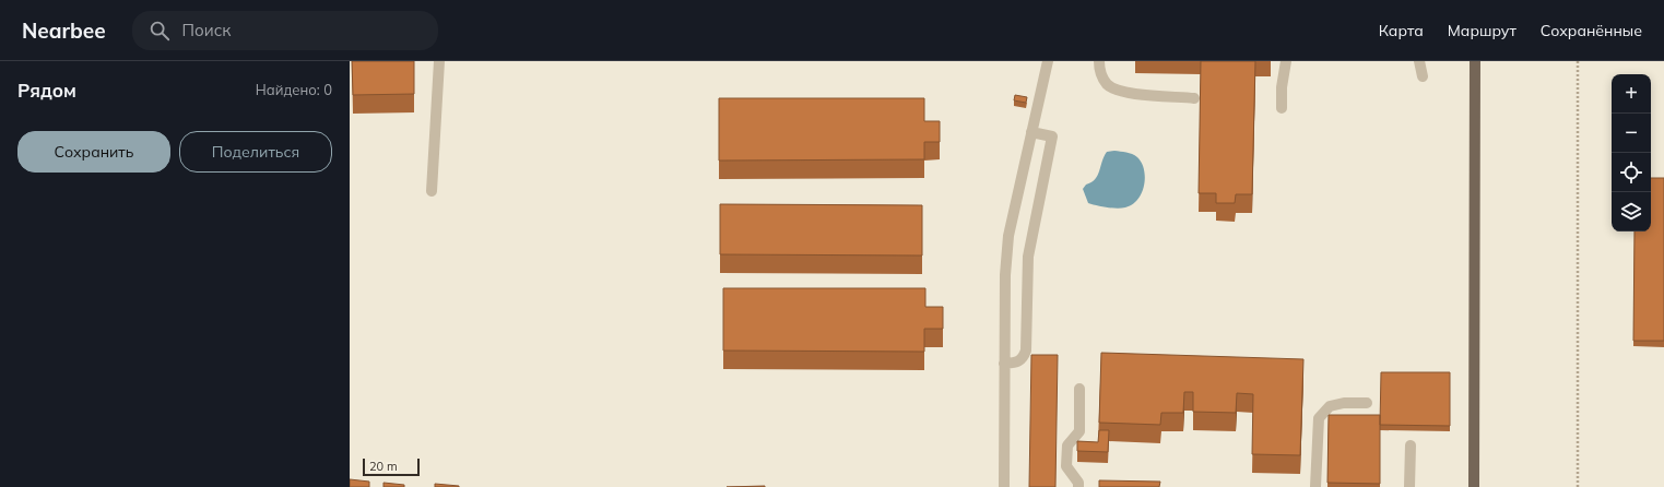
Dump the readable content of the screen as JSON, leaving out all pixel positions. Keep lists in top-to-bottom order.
{
  "scale_bar": "20 m",
  "page": {
    "header": "Nearbee",
    "search": "Поиск",
    "nav": ["Карта", "Маршрут", "Сохранённые"],
    "heading": ["Рядом", "Найдено: 0"],
    "map_buttons": ["+", "−"],
    "buttons": ["Сохранить", "Поделиться"],
    "scale": "20 m"
  }
}
